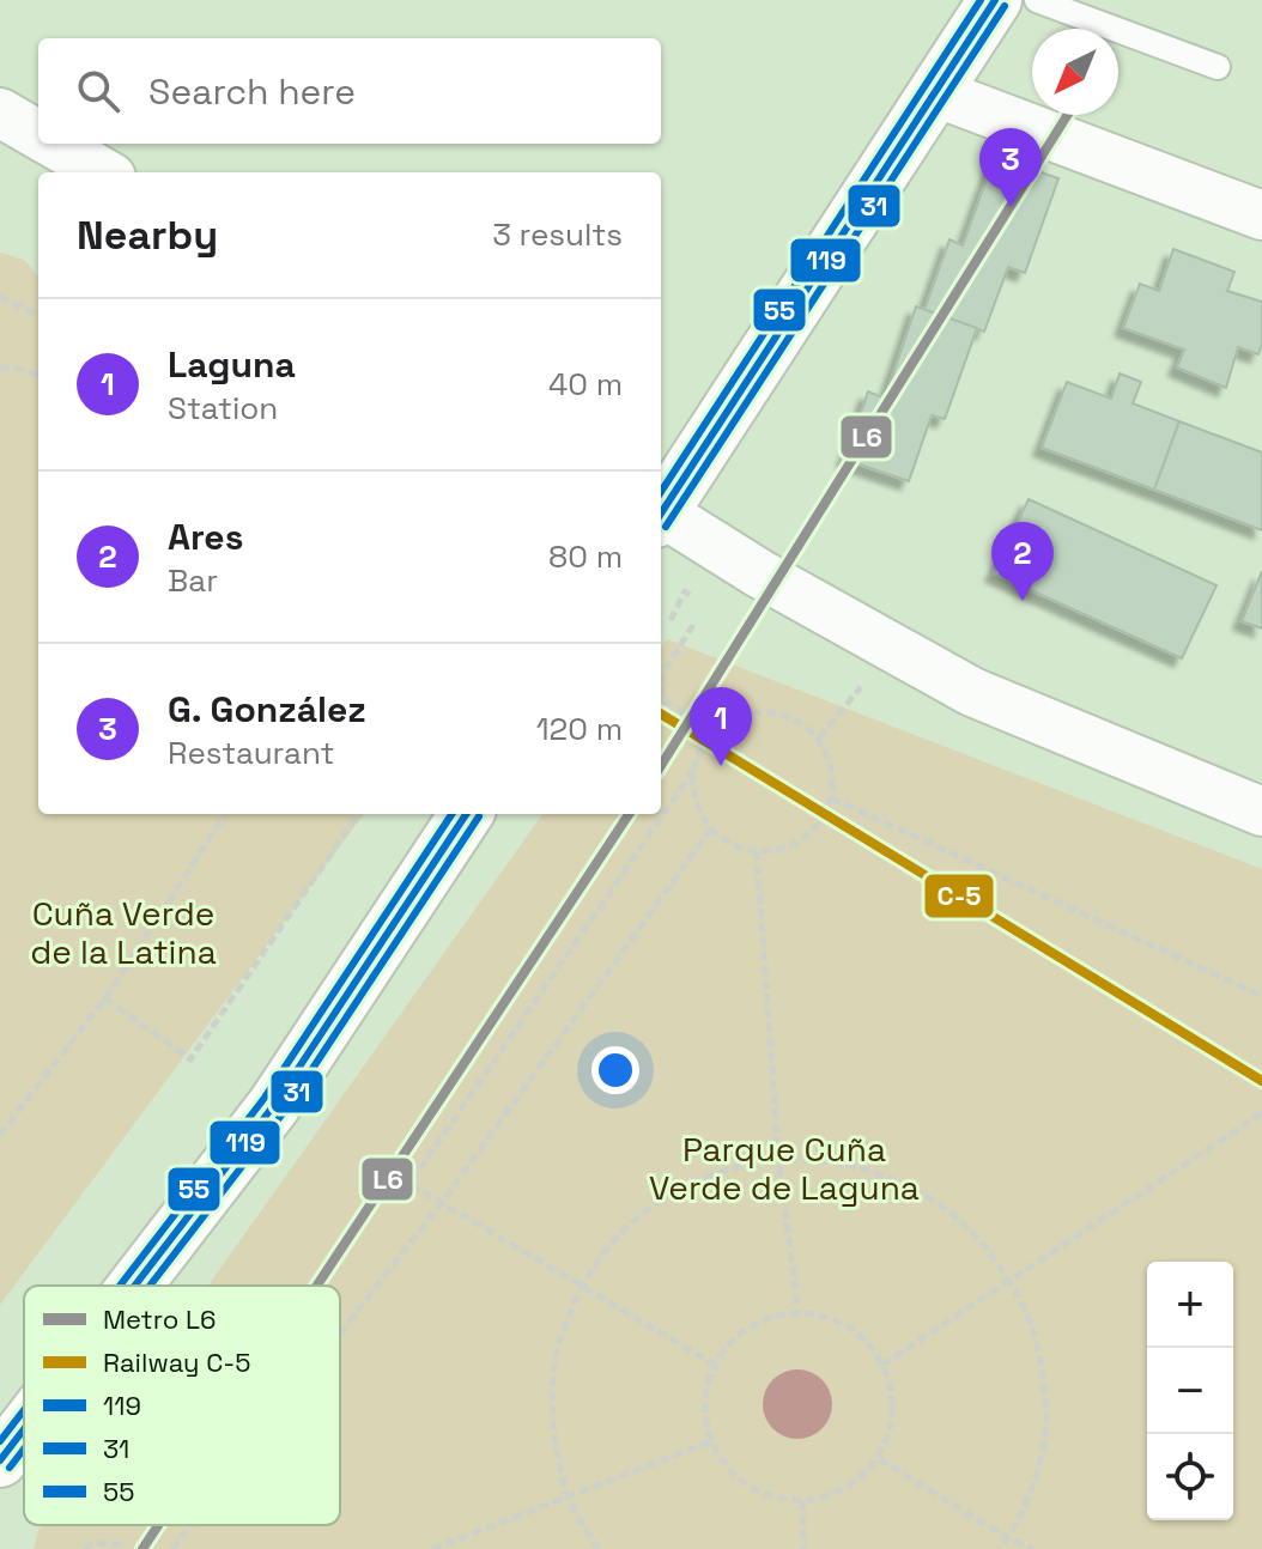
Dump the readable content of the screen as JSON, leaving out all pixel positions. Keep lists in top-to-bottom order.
{
  "parks": ["Cuña Verde de la Latina", "Parque Cuña Verde de Laguna"],
  "lines": [
    "transit line 119",
    "transit line 55",
    "transit line 31",
    "metro line L6",
    "rail line C-5"
  ],
  "legend": [
    "Metro L6",
    "Railway C-5",
    "119",
    "31",
    "55"
  ],
  "north": "bottom left",
  "page": {
    "search": "Search here",
    "pins": ["3", "2", "1"],
    "heading": ["Nearby", "3 results"],
    "list": [
      {
        "mark": "1",
        "name": "Laguna",
        "note": "Station",
        "value": "40 m"
      },
      {
        "mark": "2",
        "name": "Ares",
        "note": "Bar",
        "value": "80 m"
      },
      {
        "mark": "3",
        "name": "G. González",
        "note": "Restaurant",
        "value": "120 m"
      }
    ],
    "map_buttons": ["+", "−"]
  }
}
